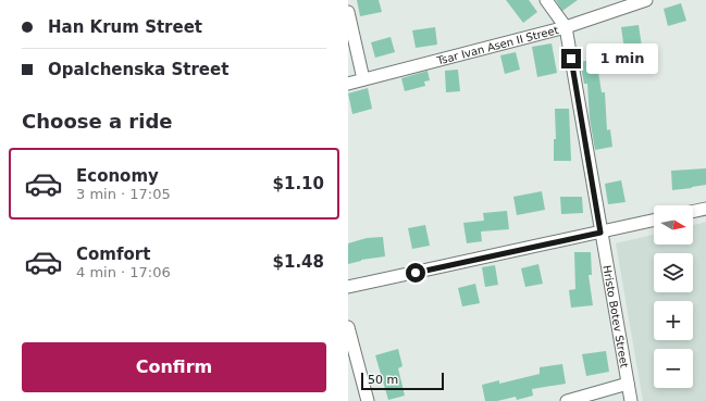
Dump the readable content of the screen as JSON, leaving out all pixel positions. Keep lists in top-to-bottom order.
{
  "streets": {
    "street": ["Tsar Ivan Asen II Street", "Hristo Botev Street"]
  },
  "crossings": [
    ["Tsar Ivan Asen II Street", "Hristo Botev Street"]
  ],
  "scale_bar": "50 m",
  "north": "right",
  "page": {
    "banner": ["Han Krum Street", "Opalchenska Street"],
    "bubble": "1 min",
    "heading": "Choose a ride",
    "list": [
      {
        "name": "Economy",
        "note": "3 min · 17:05",
        "value": "$1.10"
      },
      {
        "name": "Comfort",
        "note": "4 min · 17:06",
        "value": "$1.48"
      }
    ],
    "map_buttons": ["+", "−"],
    "buttons": "Confirm",
    "scale": "50 m"
  }
}
